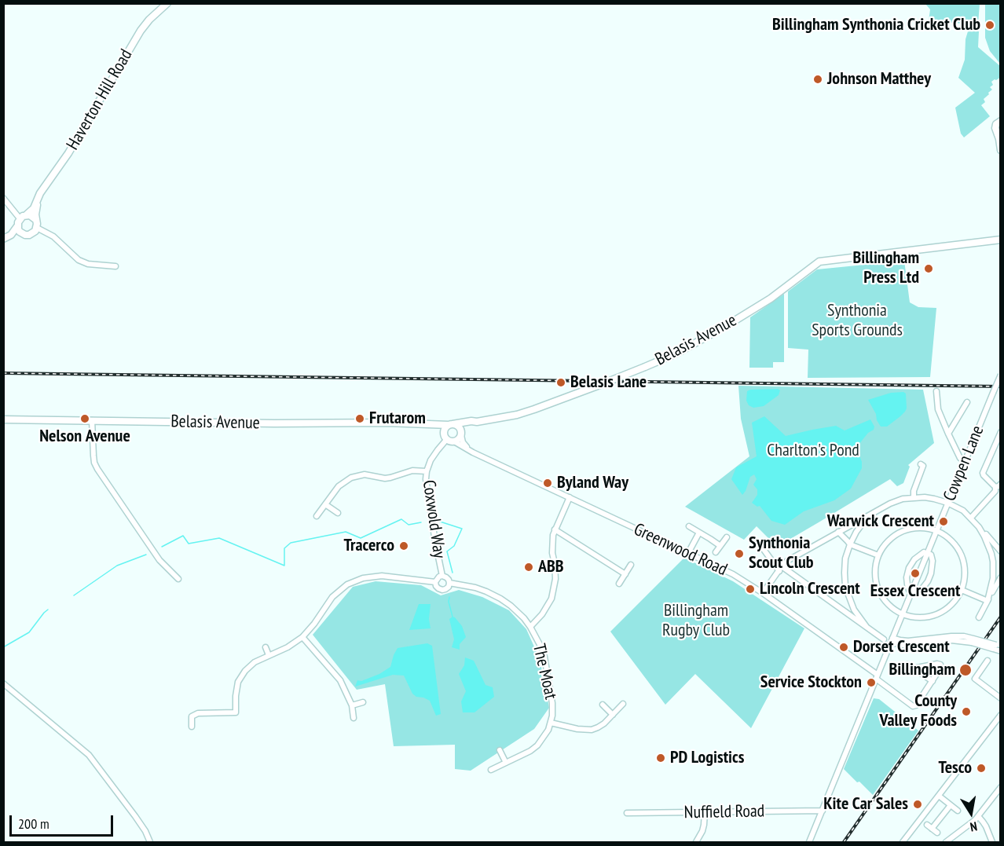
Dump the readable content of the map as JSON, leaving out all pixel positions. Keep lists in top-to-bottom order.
{
  "streets": {
    "main road": ["Haverton Hill Road", "Belasis Avenue"],
    "street": [
      "Cowpen Lane",
      "Coxwold Way",
      "Greenwood Road",
      "The Moat",
      "Nuffield Road"
    ]
  },
  "crossings": [
    ["Belasis Avenue", "Coxwold Way"],
    ["Belasis Avenue", "Greenwood Road"],
    ["Cowpen Lane", "Greenwood Road"],
    ["Cowpen Lane", "Nuffield Road"],
    ["Coxwold Way", "Greenwood Road"],
    ["Coxwold Way", "The Moat"]
  ],
  "parks": ["Synthonia Sports Grounds", "Charlton's Pond", "Billingham Rugby Club"],
  "places": [
    "Billingham Synthonia Cricket Club",
    "Johnson Matthey",
    "Billingham Press Ltd",
    "Belasis Lane",
    "Nelson Avenue",
    "Frutarom",
    "Byland Way",
    "Warwick Crescent",
    "Tracerco",
    "Synthonia Scout Club",
    "ABB",
    "Essex Crescent",
    "Lincoln Crescent",
    "Dorset Crescent",
    "Billingham",
    "Service Stockton",
    "County Valley Foods",
    "PD Logistics",
    "Tesco",
    "Kite Car Sales"
  ],
  "scale_bar": "200 m",
  "north": "bottom"
}
